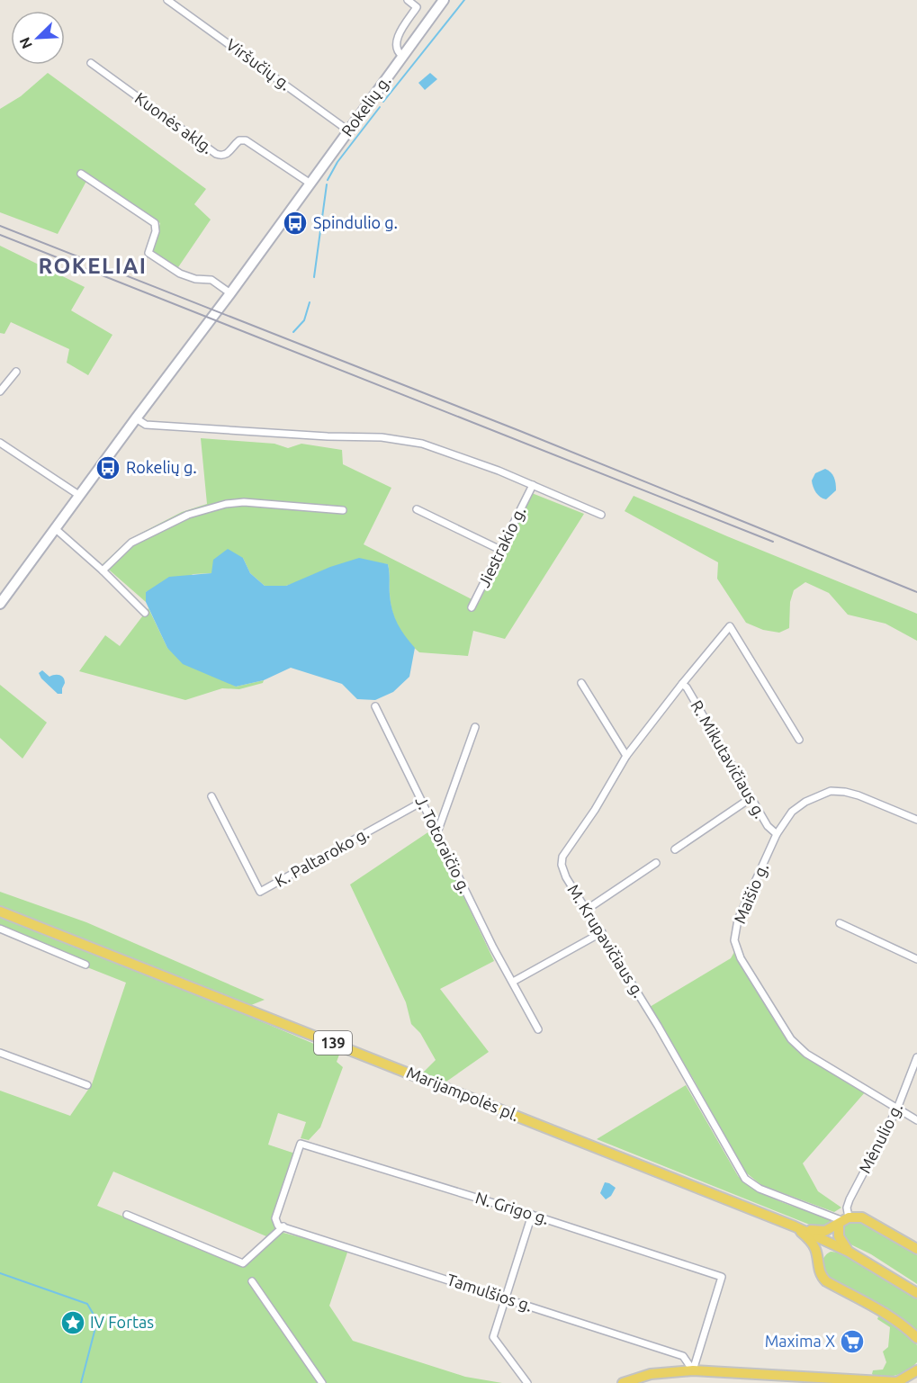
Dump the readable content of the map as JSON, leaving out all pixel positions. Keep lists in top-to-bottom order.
{
  "streets": {
    "main road": ["Rokelių g.", "139", "Marijampolės pl."],
    "street": [
      "Viršučių g.",
      "Kuonės aklg.",
      "Jiestrakio g.",
      "R. Mikutavičiaus g.",
      "J. Totoraičio g.",
      "K. Paltaroko g.",
      "Maišio g.",
      "M. Krupavičiaus g.",
      "Mėnulio g.",
      "N. Grigo g.",
      "Tamulšios g."
    ]
  },
  "crossings": [
    ["Viršučių g.", "Rokelių g."],
    ["Rokelių g.", "Kuonės aklg."],
    ["R. Mikutavičiaus g.", "Maišio g."],
    ["R. Mikutavičiaus g.", "M. Krupavičiaus g."],
    ["J. Totoraičio g.", "K. Paltaroko g."],
    ["Maišio g.", "Mėnulio g."],
    ["M. Krupavičiaus g.", "Mėnulio g."],
    ["N. Grigo g.", "Tamulšios g."]
  ],
  "districts": ["ROKELIAI"],
  "places": {
    "bus stop": ["Spindulio g.", "Rokelių g."],
    "place": ["IV Fortas"],
    "supermarket": ["Maxima X"]
  },
  "north": "bottom left"
}
